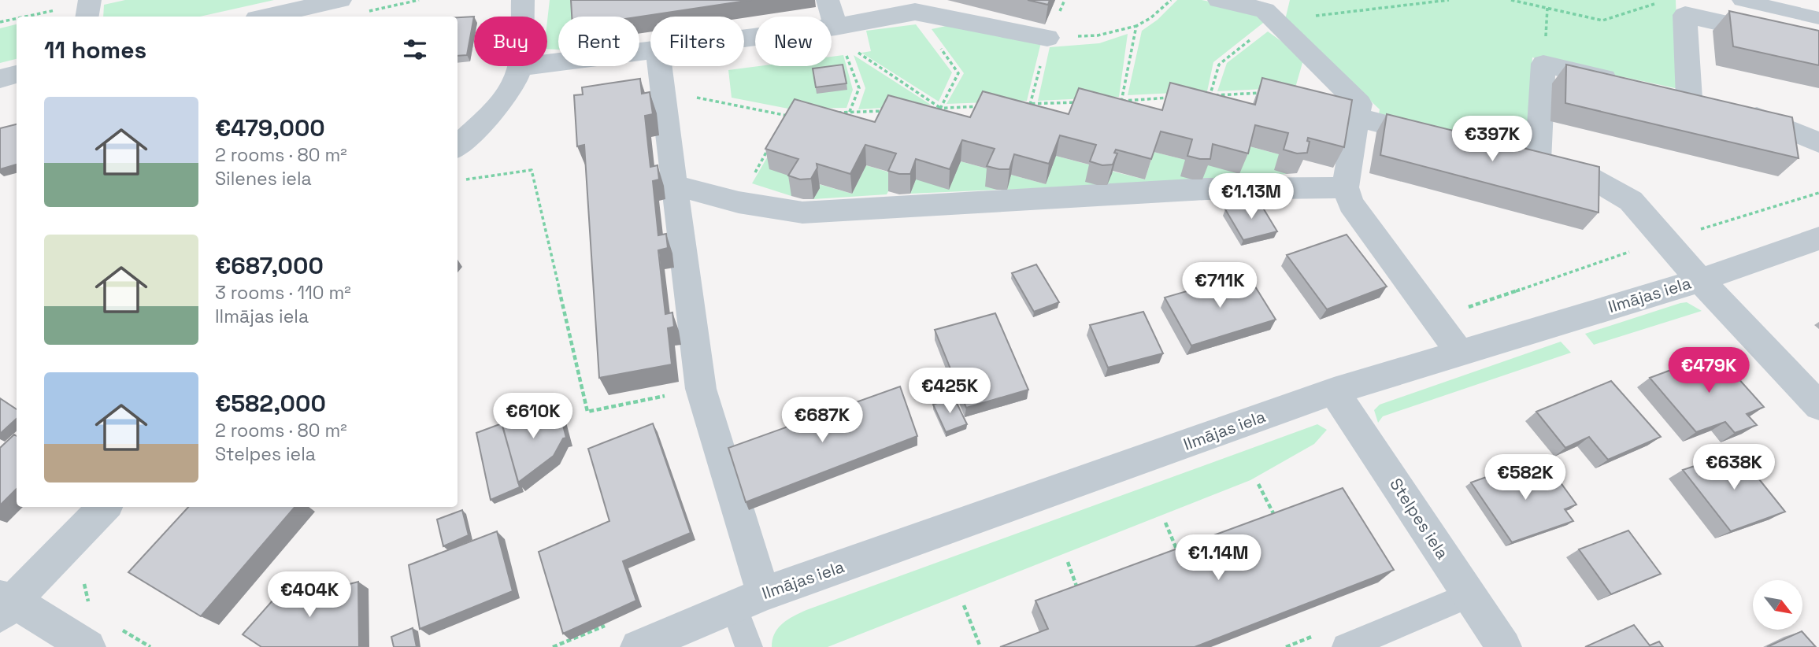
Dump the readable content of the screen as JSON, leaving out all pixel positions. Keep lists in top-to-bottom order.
{
  "streets": {
    "street": ["Ilmājas iela", "Stelpes iela"]
  },
  "crossings": [
    ["Ilmājas iela", "Stelpes iela"]
  ],
  "north": "bottom right",
  "page": {
    "chip": [
      "Buy",
      "Rent",
      "Filters",
      "New"
    ],
    "heading": "11 homes",
    "list": [
      {
        "name": "€479,000",
        "note": "2 rooms · 80 m² · Silenes iela"
      },
      {
        "name": "€687,000",
        "note": "3 rooms · 110 m² · Ilmājas iela"
      },
      {
        "name": "€582,000",
        "note": "2 rooms · 80 m² · Stelpes iela"
      }
    ],
    "price": [
      "€397K",
      "€1.13M",
      "€711K",
      "€479K",
      "€425K",
      "€610K",
      "€687K",
      "€638K",
      "€582K",
      "€1.14M",
      "€404K"
    ]
  }
}
